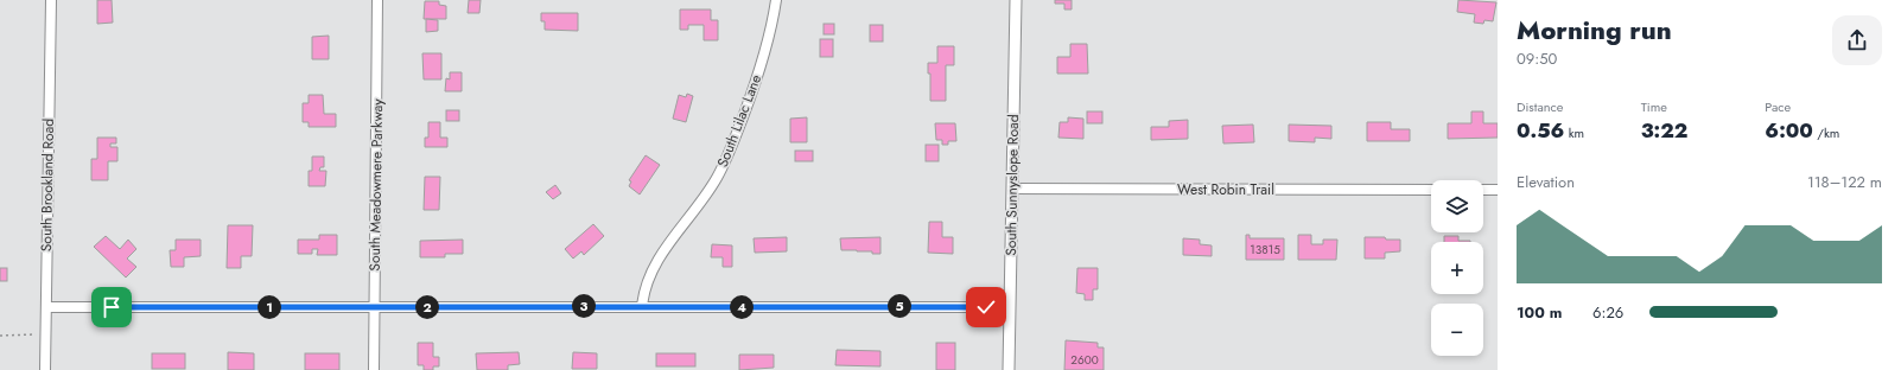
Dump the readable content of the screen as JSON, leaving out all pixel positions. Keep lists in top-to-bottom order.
{
  "streets": {
    "street": [
      "South Lilac Lane",
      "South Brookland Road",
      "South Meadowmere Parkway",
      "South Sunnyslope Road",
      "West Robin Trail"
    ]
  },
  "crossings": [
    ["South Sunnyslope Road", "West Robin Trail"]
  ],
  "house_numbers": ["13815", "2600"],
  "page": {
    "heading": ["Morning run", "09:50"],
    "stats": [
      ["Distance", "0.56 km"],
      ["Time", "3:22"],
      ["Pace", "6:00 /km"]
    ],
    "chart": ["Elevation", "118–122 m"],
    "map_buttons": ["+", "−"],
    "pins": [
      "3",
      "5",
      "1",
      "2",
      "4"
    ],
    "list": [
      {
        "name": "100 m",
        "note": "6:26"
      }
    ]
  }
}
